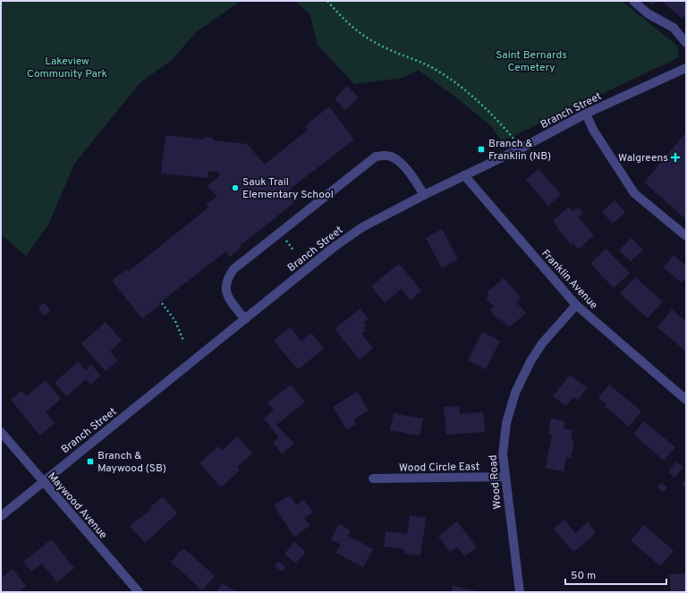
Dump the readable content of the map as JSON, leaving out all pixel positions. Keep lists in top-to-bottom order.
{
  "streets": {
    "street": [
      "Branch Street",
      "Franklin Avenue",
      "Wood Circle East",
      "Wood Road",
      "Maywood Avenue"
    ]
  },
  "crossings": [
    ["Branch Street", "Franklin Avenue"],
    ["Branch Street", "Maywood Avenue"],
    ["Franklin Avenue", "Wood Road"],
    ["Wood Circle East", "Wood Road"]
  ],
  "parks": ["Saint Bernards Cemetery", "Lakeview Community Park"],
  "places": {
    "transit": ["Branch & Franklin (NB)", "Branch & Maywood (SB)"],
    "health": ["Walgreens"],
    "other": ["Sauk Trail Elementary School"]
  },
  "scale_bar": "50 m"
}
